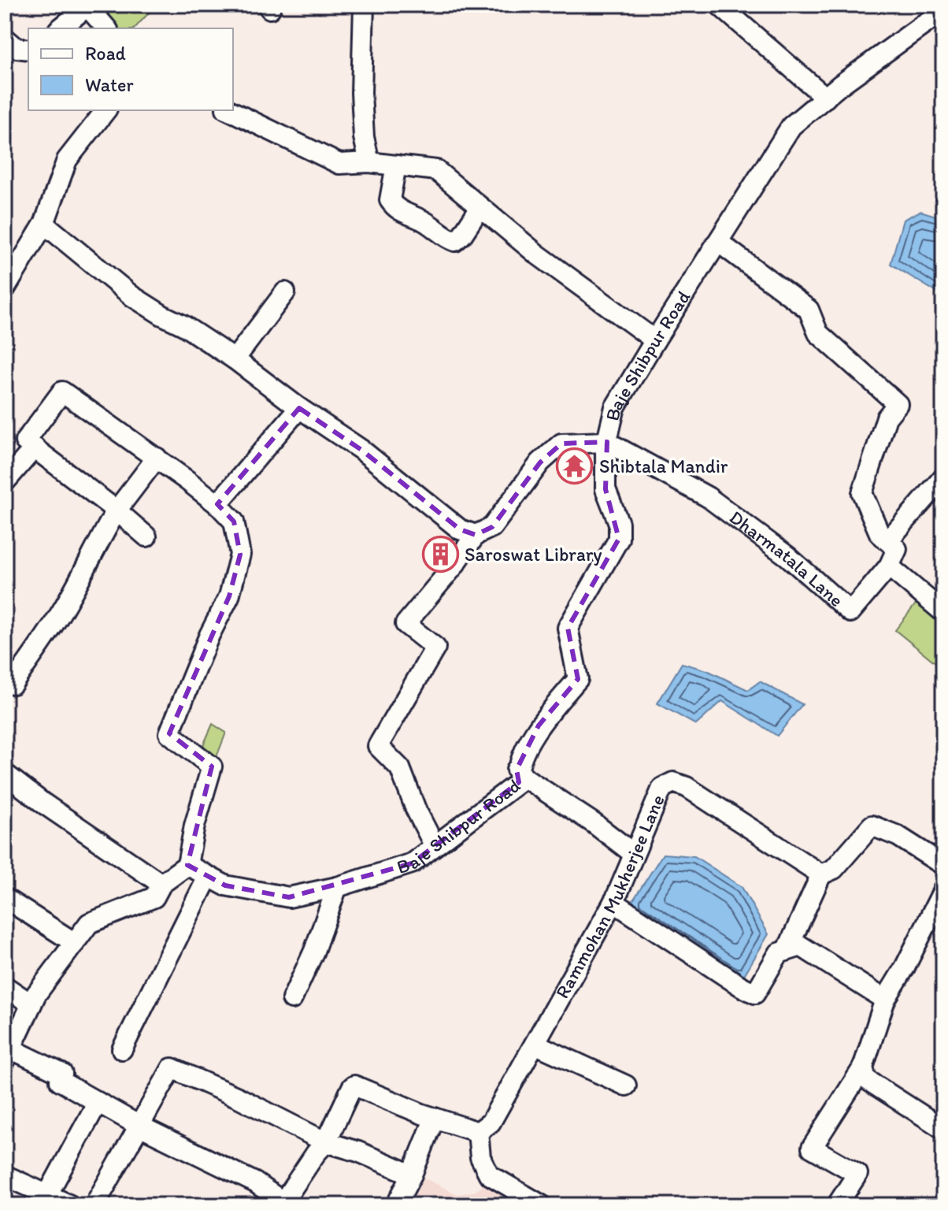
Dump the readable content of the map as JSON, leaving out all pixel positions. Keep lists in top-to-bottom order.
{
  "streets": {
    "street": ["Baje Shibpur Road", "Dharmatala Lane", "Rammohan Mukherjee Lane"]
  },
  "crossings": [
    ["Baje Shibpur Road", "Dharmatala Lane"]
  ],
  "places": {
    "temple": ["Shibtala Mandir"],
    "building": ["Saroswat Library"]
  },
  "legend": ["Road", "Water"]
}
